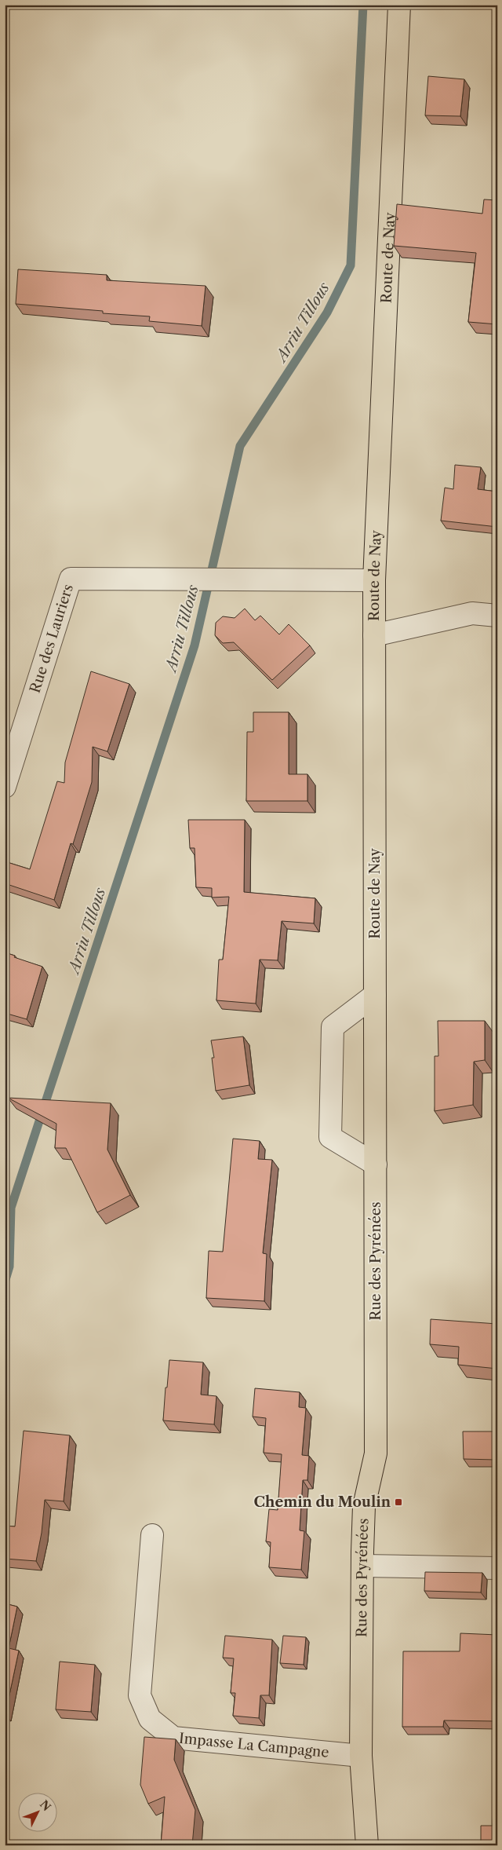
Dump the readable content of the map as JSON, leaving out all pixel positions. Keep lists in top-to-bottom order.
{
  "streets": {
    "main road": ["Route de Nay", "Rue des Pyrénées"],
    "street": ["Rue des Lauriers", "Impasse La Campagne"]
  },
  "crossings": [
    ["Route de Nay", "Rue des Lauriers"],
    ["Route de Nay", "Rue des Pyrénées"],
    ["Rue des Pyrénées", "Impasse La Campagne"]
  ],
  "water": ["Arriu Tillous"],
  "places": {
    "transit": ["Chemin du Moulin"]
  },
  "north": "top right"
}
